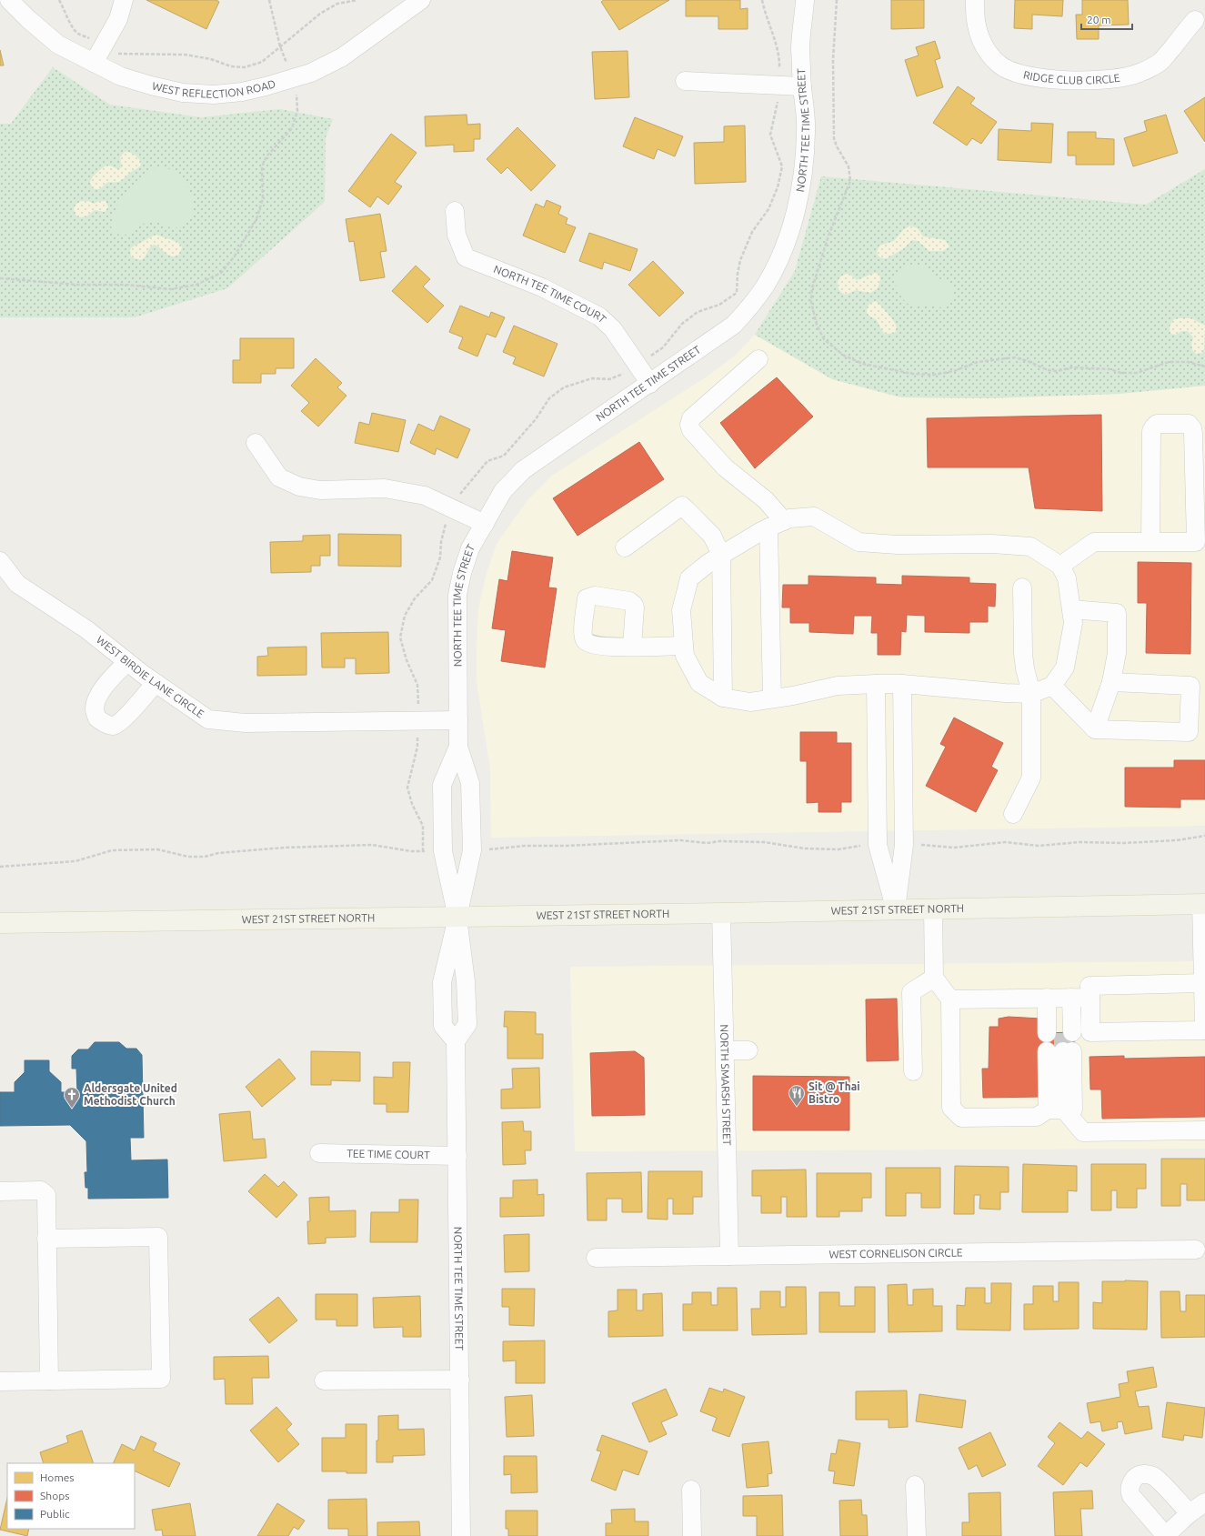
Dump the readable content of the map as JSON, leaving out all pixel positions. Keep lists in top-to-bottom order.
{
  "streets": {
    "main road": ["WEST 21ST STREET NORTH"],
    "street": [
      "RIDGE CLUB CIRCLE",
      "WEST REFLECTION ROAD",
      "NORTH TEE TIME STREET",
      "NORTH TEE TIME COURT",
      "WEST BIRDIE LANE CIRCLE",
      "NORTH SMARSH STREET",
      "TEE TIME COURT",
      "WEST CORNELISON CIRCLE"
    ]
  },
  "crossings": [
    ["NORTH TEE TIME STREET", "NORTH TEE TIME COURT"],
    ["NORTH TEE TIME STREET", "WEST BIRDIE LANE CIRCLE"],
    ["NORTH TEE TIME STREET", "WEST 21ST STREET NORTH"],
    ["NORTH TEE TIME STREET", "TEE TIME COURT"],
    ["WEST 21ST STREET NORTH", "NORTH SMARSH STREET"],
    ["NORTH SMARSH STREET", "WEST CORNELISON CIRCLE"]
  ],
  "places": {
    "restaurant": ["Sit @ Thai Bistro"],
    "church": ["Aldersgate United Methodist Church"]
  },
  "legend": ["Homes", "Shops", "Public"],
  "scale_bar": "20 m"
}
